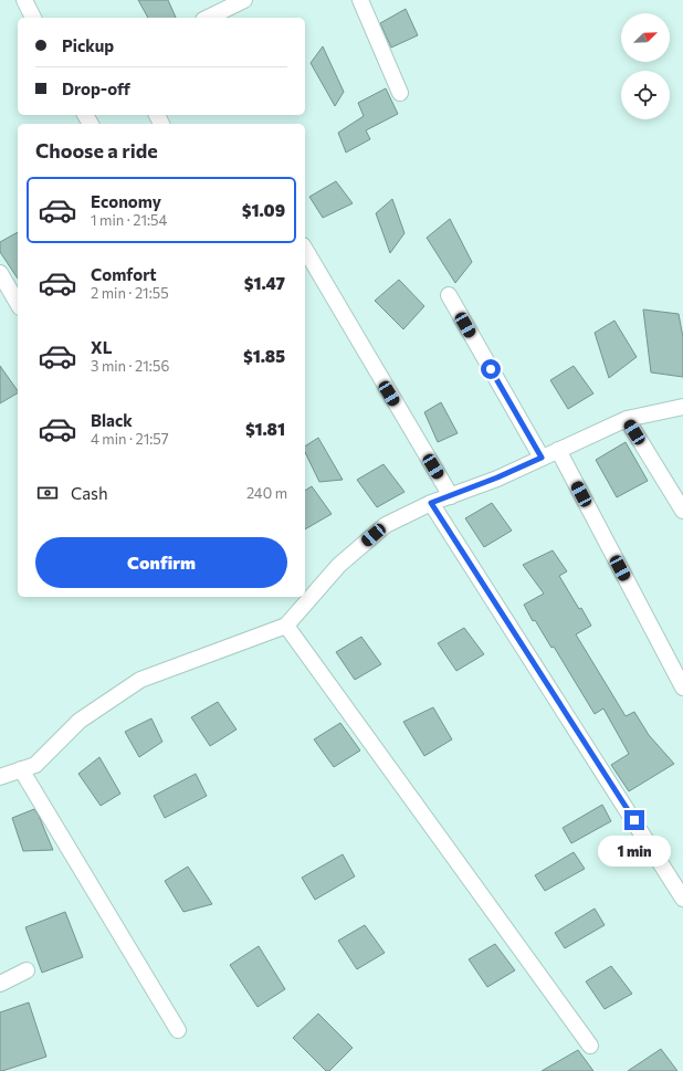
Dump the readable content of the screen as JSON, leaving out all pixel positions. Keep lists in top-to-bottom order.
{
  "north": "top right",
  "page": {
    "banner": ["Pickup", "Drop-off"],
    "heading": "Choose a ride",
    "list": [
      {
        "name": "Economy",
        "note": "1 min · 21:54",
        "value": "$1.09"
      },
      {
        "name": "Comfort",
        "note": "2 min · 21:55",
        "value": "$1.47"
      },
      {
        "name": "XL",
        "note": "3 min · 21:56",
        "value": "$1.85"
      },
      {
        "name": "Black",
        "note": "4 min · 21:57",
        "value": "$1.81"
      }
    ],
    "pay": ["Cash", "240 m"],
    "buttons": "Confirm",
    "bubble": "1 min"
  }
}
